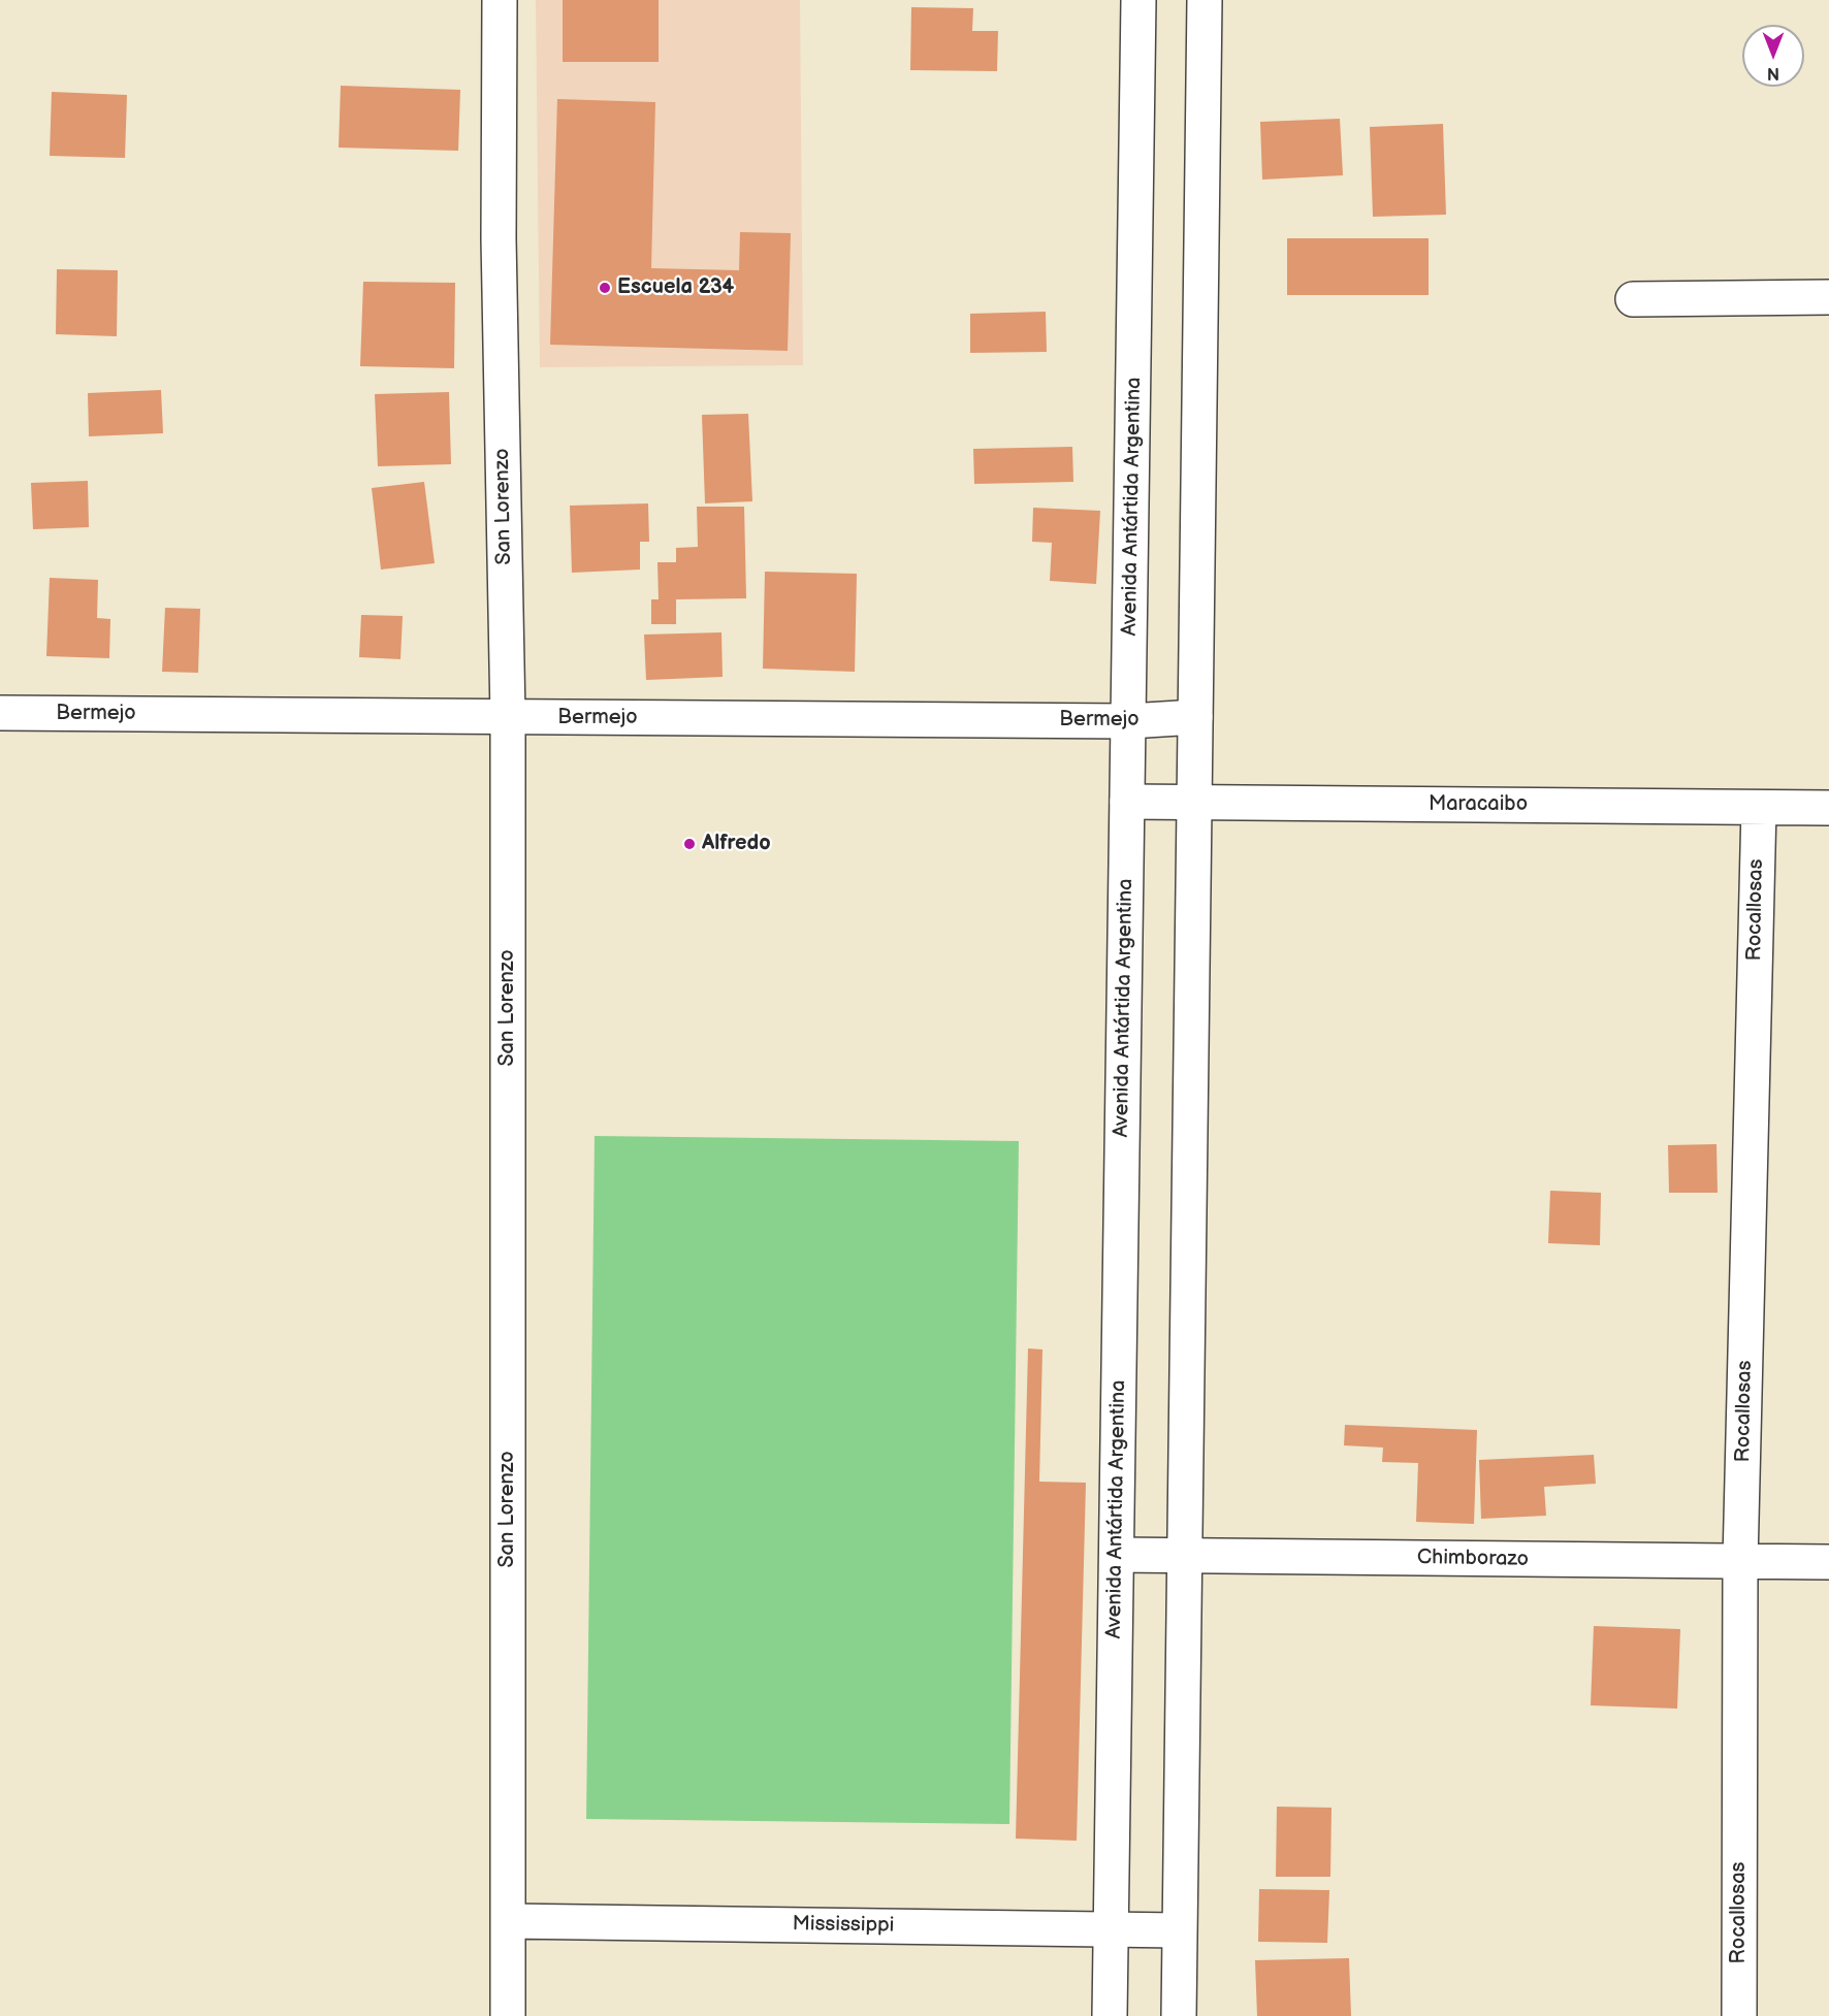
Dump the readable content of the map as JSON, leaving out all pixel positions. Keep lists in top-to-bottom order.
{
  "streets": {
    "street": [
      "San Lorenzo",
      "Avenida Antártida Argentina",
      "Bermejo",
      "Maracaibo",
      "Rocallosas",
      "Chimborazo",
      "Mississippi"
    ]
  },
  "crossings": [
    ["San Lorenzo", "Bermejo"],
    ["San Lorenzo", "Mississippi"],
    ["Avenida Antártida Argentina", "Bermejo"],
    ["Avenida Antártida Argentina", "Maracaibo"],
    ["Avenida Antártida Argentina", "Chimborazo"],
    ["Avenida Antártida Argentina", "Mississippi"],
    ["Maracaibo", "Rocallosas"],
    ["Rocallosas", "Chimborazo"]
  ],
  "places": ["Escuela 234", "Alfredo"],
  "north": "bottom"
}
